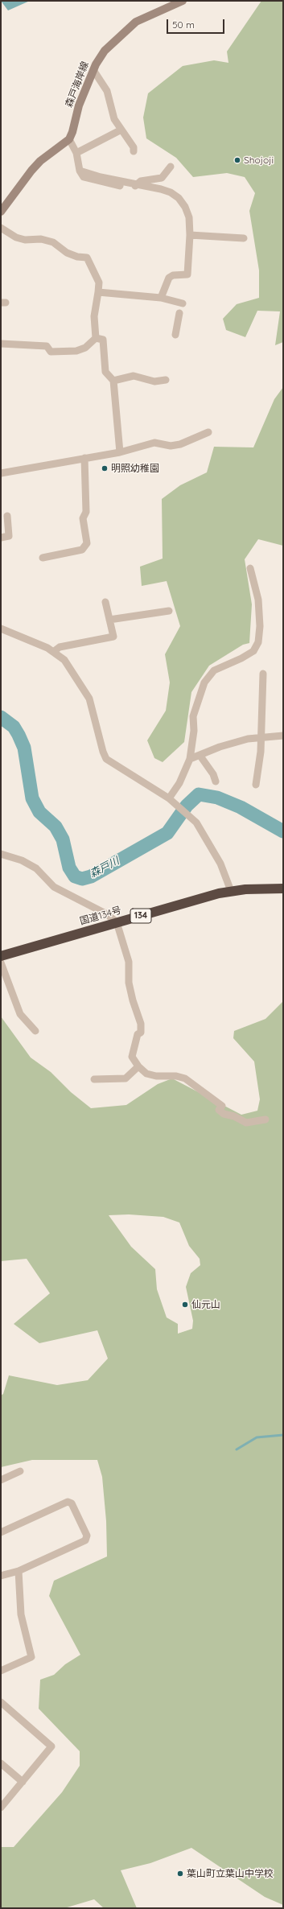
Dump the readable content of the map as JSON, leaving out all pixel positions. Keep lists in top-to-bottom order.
{
  "streets": {
    "highway": ["国道134号", "134"],
    "main road": ["森戸海岸線"]
  },
  "water": ["森戸川"],
  "places": [
    "Shojoji",
    "明照幼稚園",
    "仙元山",
    "葉山町立葉山中学校"
  ],
  "scale_bar": "50 m"
}
